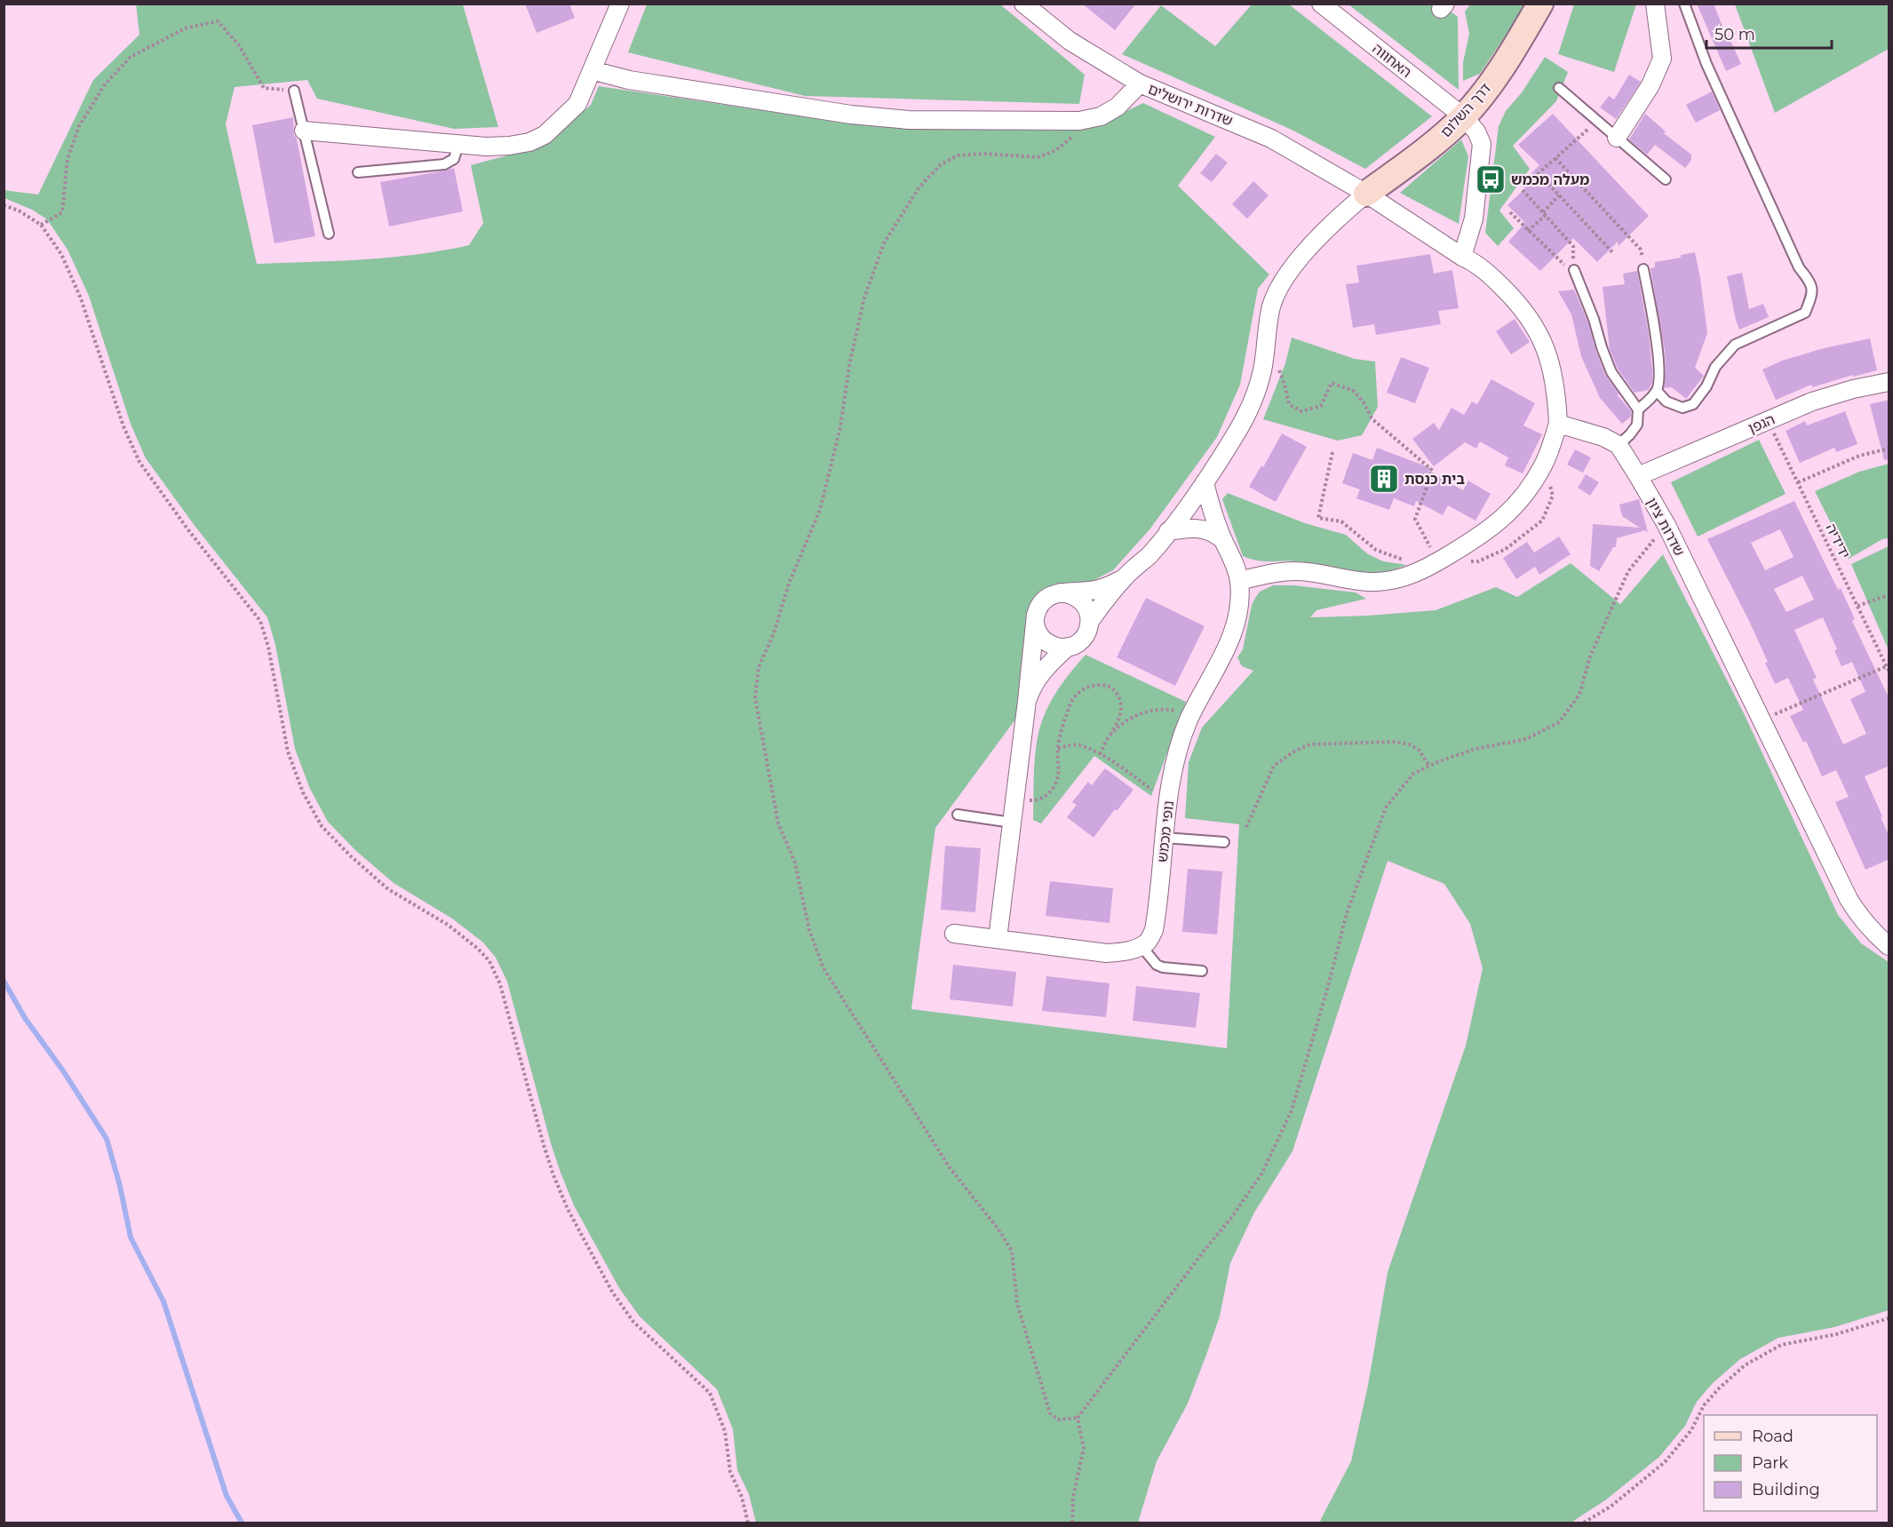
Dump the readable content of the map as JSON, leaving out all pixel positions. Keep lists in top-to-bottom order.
{
  "streets": {
    "street": [
      "האחווה",
      "שדרות ירושלים",
      "דרך השלום",
      "הגפן",
      "שדרות ציון",
      "נופי מכמש"
    ],
    "path": ["ידידיה"]
  },
  "crossings": [
    ["האחווה", "דרך השלום"],
    ["שדרות ירושלים", "דרך השלום"],
    ["הגפן", "שדרות ציון"],
    ["הגפן", "ידידיה"]
  ],
  "places": {
    "bus stop": ["מעלה מכמש"],
    "building": ["בית כנסת"]
  },
  "legend": ["Road", "Park", "Building"],
  "scale_bar": "50 m"
}
